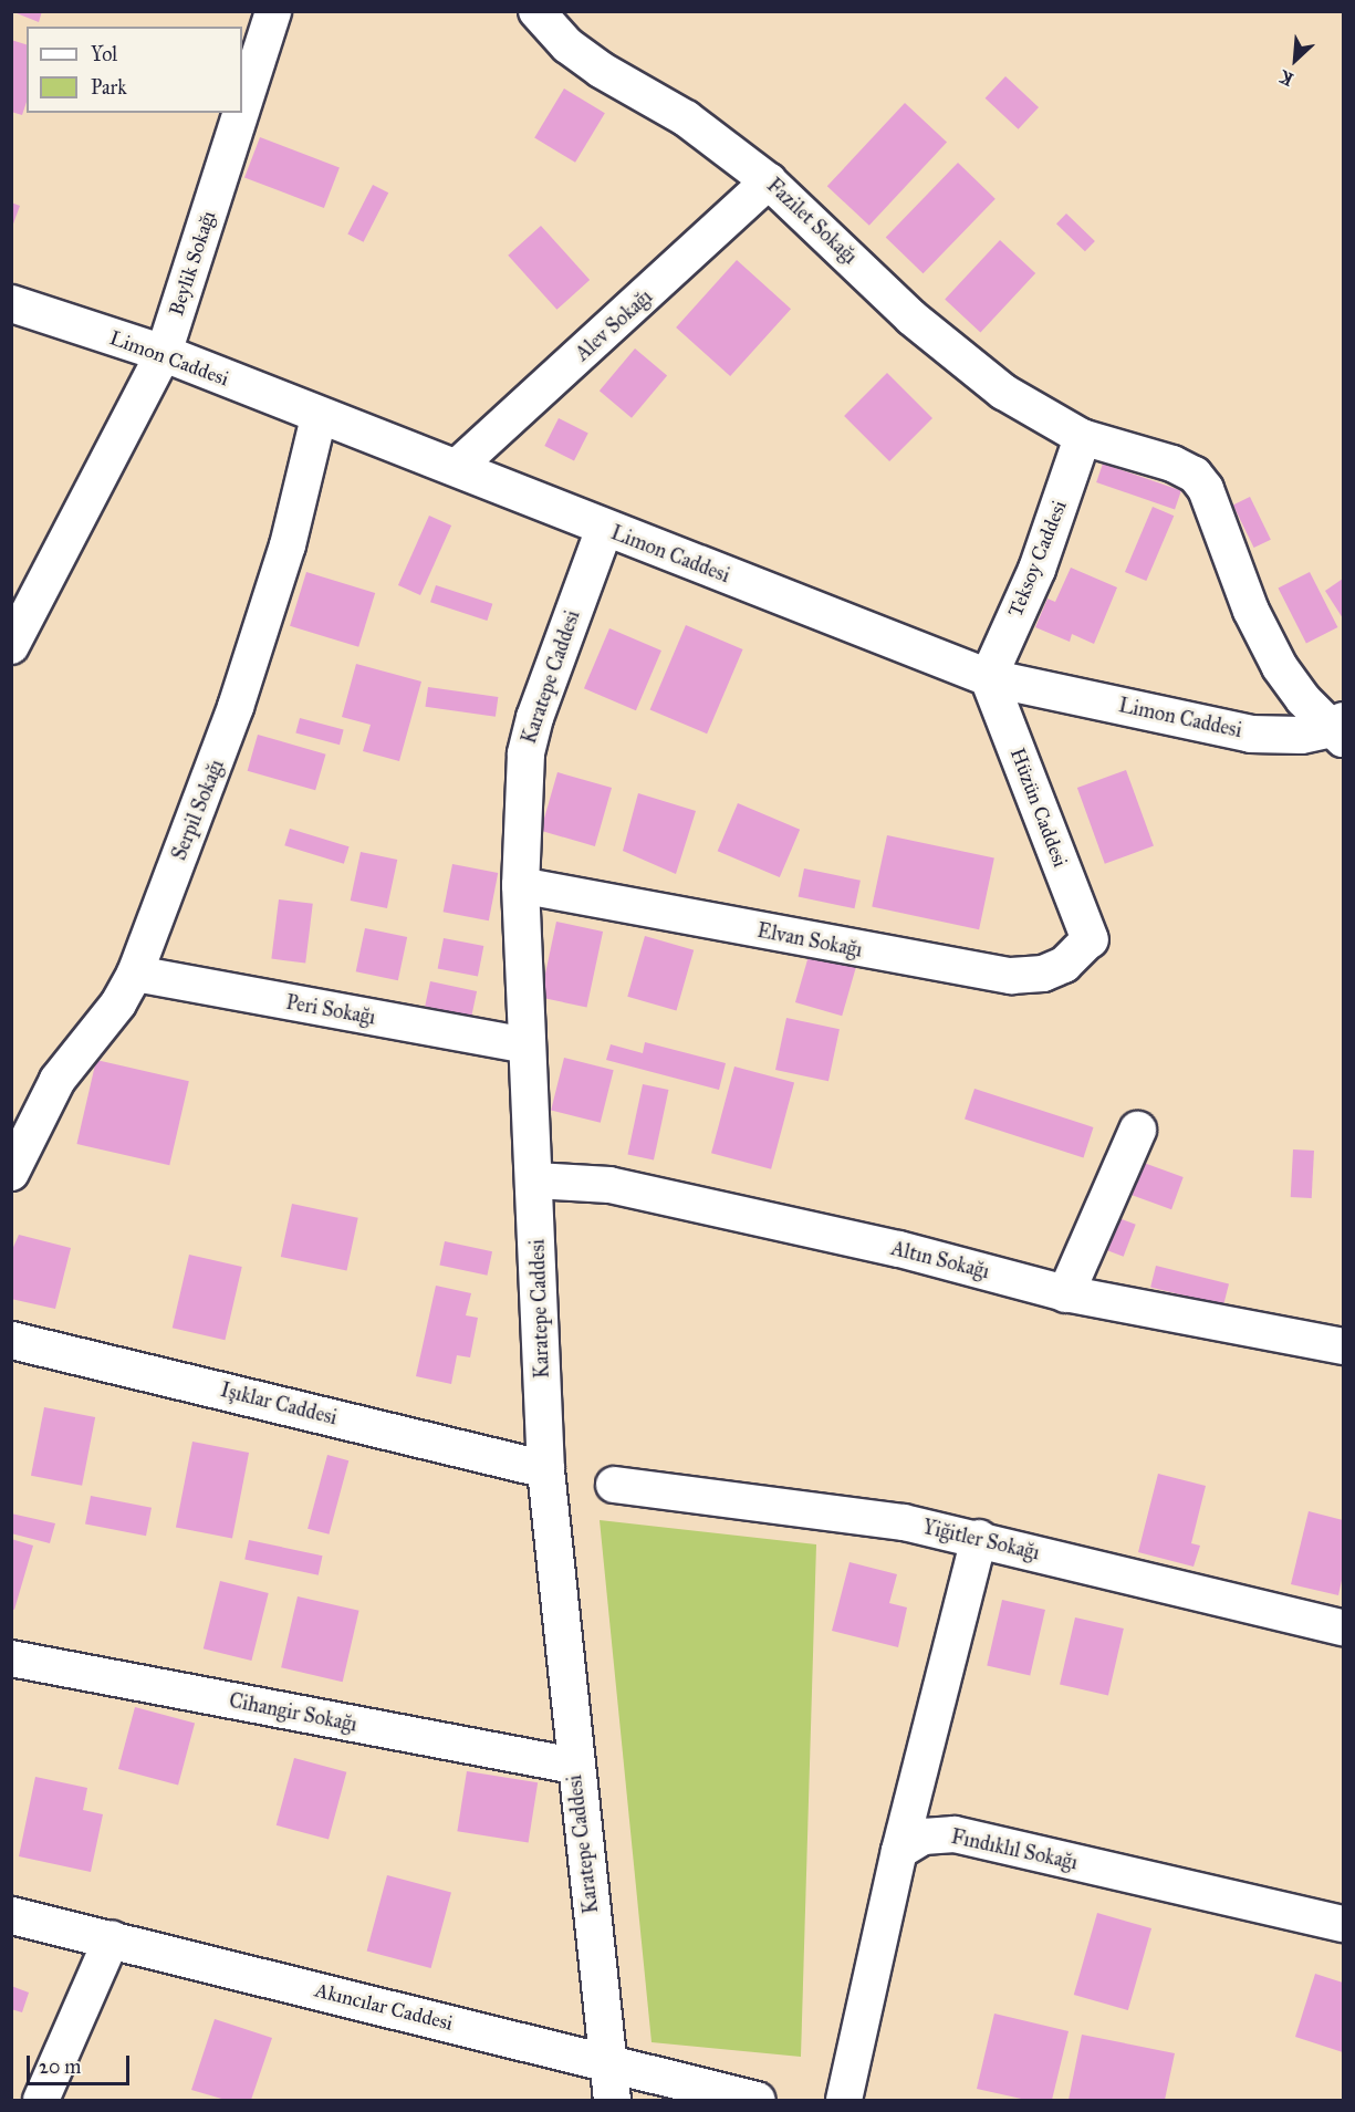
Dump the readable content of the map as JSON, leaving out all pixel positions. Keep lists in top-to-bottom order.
{
  "streets": {
    "street": [
      "Fazilet Sokağı",
      "Beylik Sokağı",
      "Alev Sokağı",
      "Limon Caddesi",
      "Teksoy Caddesi",
      "Karatepe Caddesi",
      "Hüzün Caddesi",
      "Serpil Sokağı",
      "Elvan Sokağı",
      "Peri Sokağı",
      "Altın Sokağı",
      "Işıklar Caddesi",
      "Yiğitler Sokağı",
      "Cihangir Sokağı",
      "Fındıklıl Sokağı",
      "Akıncılar Caddesi"
    ]
  },
  "crossings": [
    ["Fazilet Sokağı", "Alev Sokağı"],
    ["Fazilet Sokağı", "Limon Caddesi"],
    ["Fazilet Sokağı", "Teksoy Caddesi"],
    ["Beylik Sokağı", "Limon Caddesi"],
    ["Alev Sokağı", "Limon Caddesi"],
    ["Limon Caddesi", "Teksoy Caddesi"],
    ["Limon Caddesi", "Karatepe Caddesi"],
    ["Limon Caddesi", "Hüzün Caddesi"],
    ["Limon Caddesi", "Serpil Sokağı"],
    ["Teksoy Caddesi", "Hüzün Caddesi"],
    ["Karatepe Caddesi", "Elvan Sokağı"],
    ["Karatepe Caddesi", "Peri Sokağı"],
    ["Karatepe Caddesi", "Altın Sokağı"],
    ["Karatepe Caddesi", "Işıklar Caddesi"],
    ["Karatepe Caddesi", "Cihangir Sokağı"],
    ["Karatepe Caddesi", "Akıncılar Caddesi"],
    ["Hüzün Caddesi", "Elvan Sokağı"],
    ["Serpil Sokağı", "Peri Sokağı"]
  ],
  "legend": ["Yol", "Park"],
  "scale_bar": "20 m",
  "north": "bottom left"
}
